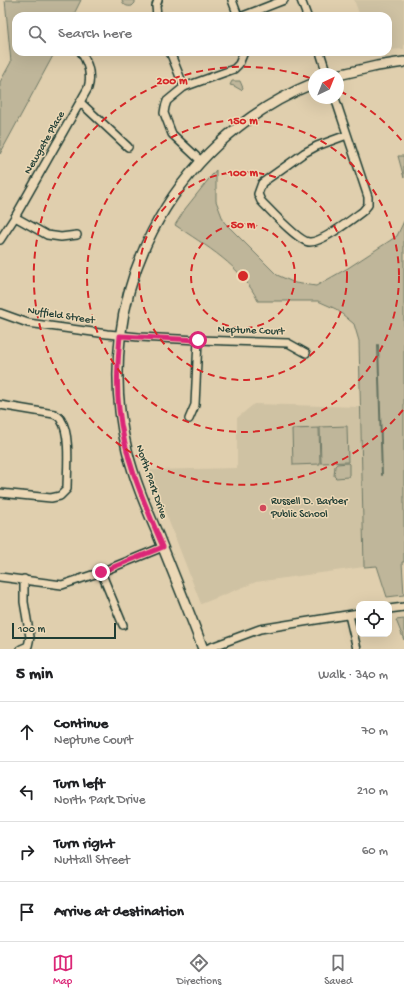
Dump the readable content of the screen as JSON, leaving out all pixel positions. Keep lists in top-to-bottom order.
{
  "streets": {
    "main road": ["North Park Drive"],
    "street": ["Newgate Place", "Nuffield Street", "Neptune Court"]
  },
  "crossings": [
    ["Nuffield Street", "Neptune Court"],
    ["Nuffield Street", "North Park Drive"],
    ["Neptune Court", "North Park Drive"]
  ],
  "places": ["Russell D. Barber Public School"],
  "scale_bar": "100 m",
  "north": "top right",
  "page": {
    "search": "Search here",
    "scale": "100 m",
    "heading": ["5 min", "Walk · 340 m"],
    "list": [
      ["Continue", "Neptune Court", "70 m"],
      ["Turn left", "North Park Drive", "210 m"],
      ["Turn right", "Nuttall Street", "60 m"],
      "Arrive at destination"
    ],
    "nav": ["Map", "Directions", "Saved"]
  },
  "rings": [
    "200 m",
    "150 m",
    "100 m",
    "50 m"
  ]
}
